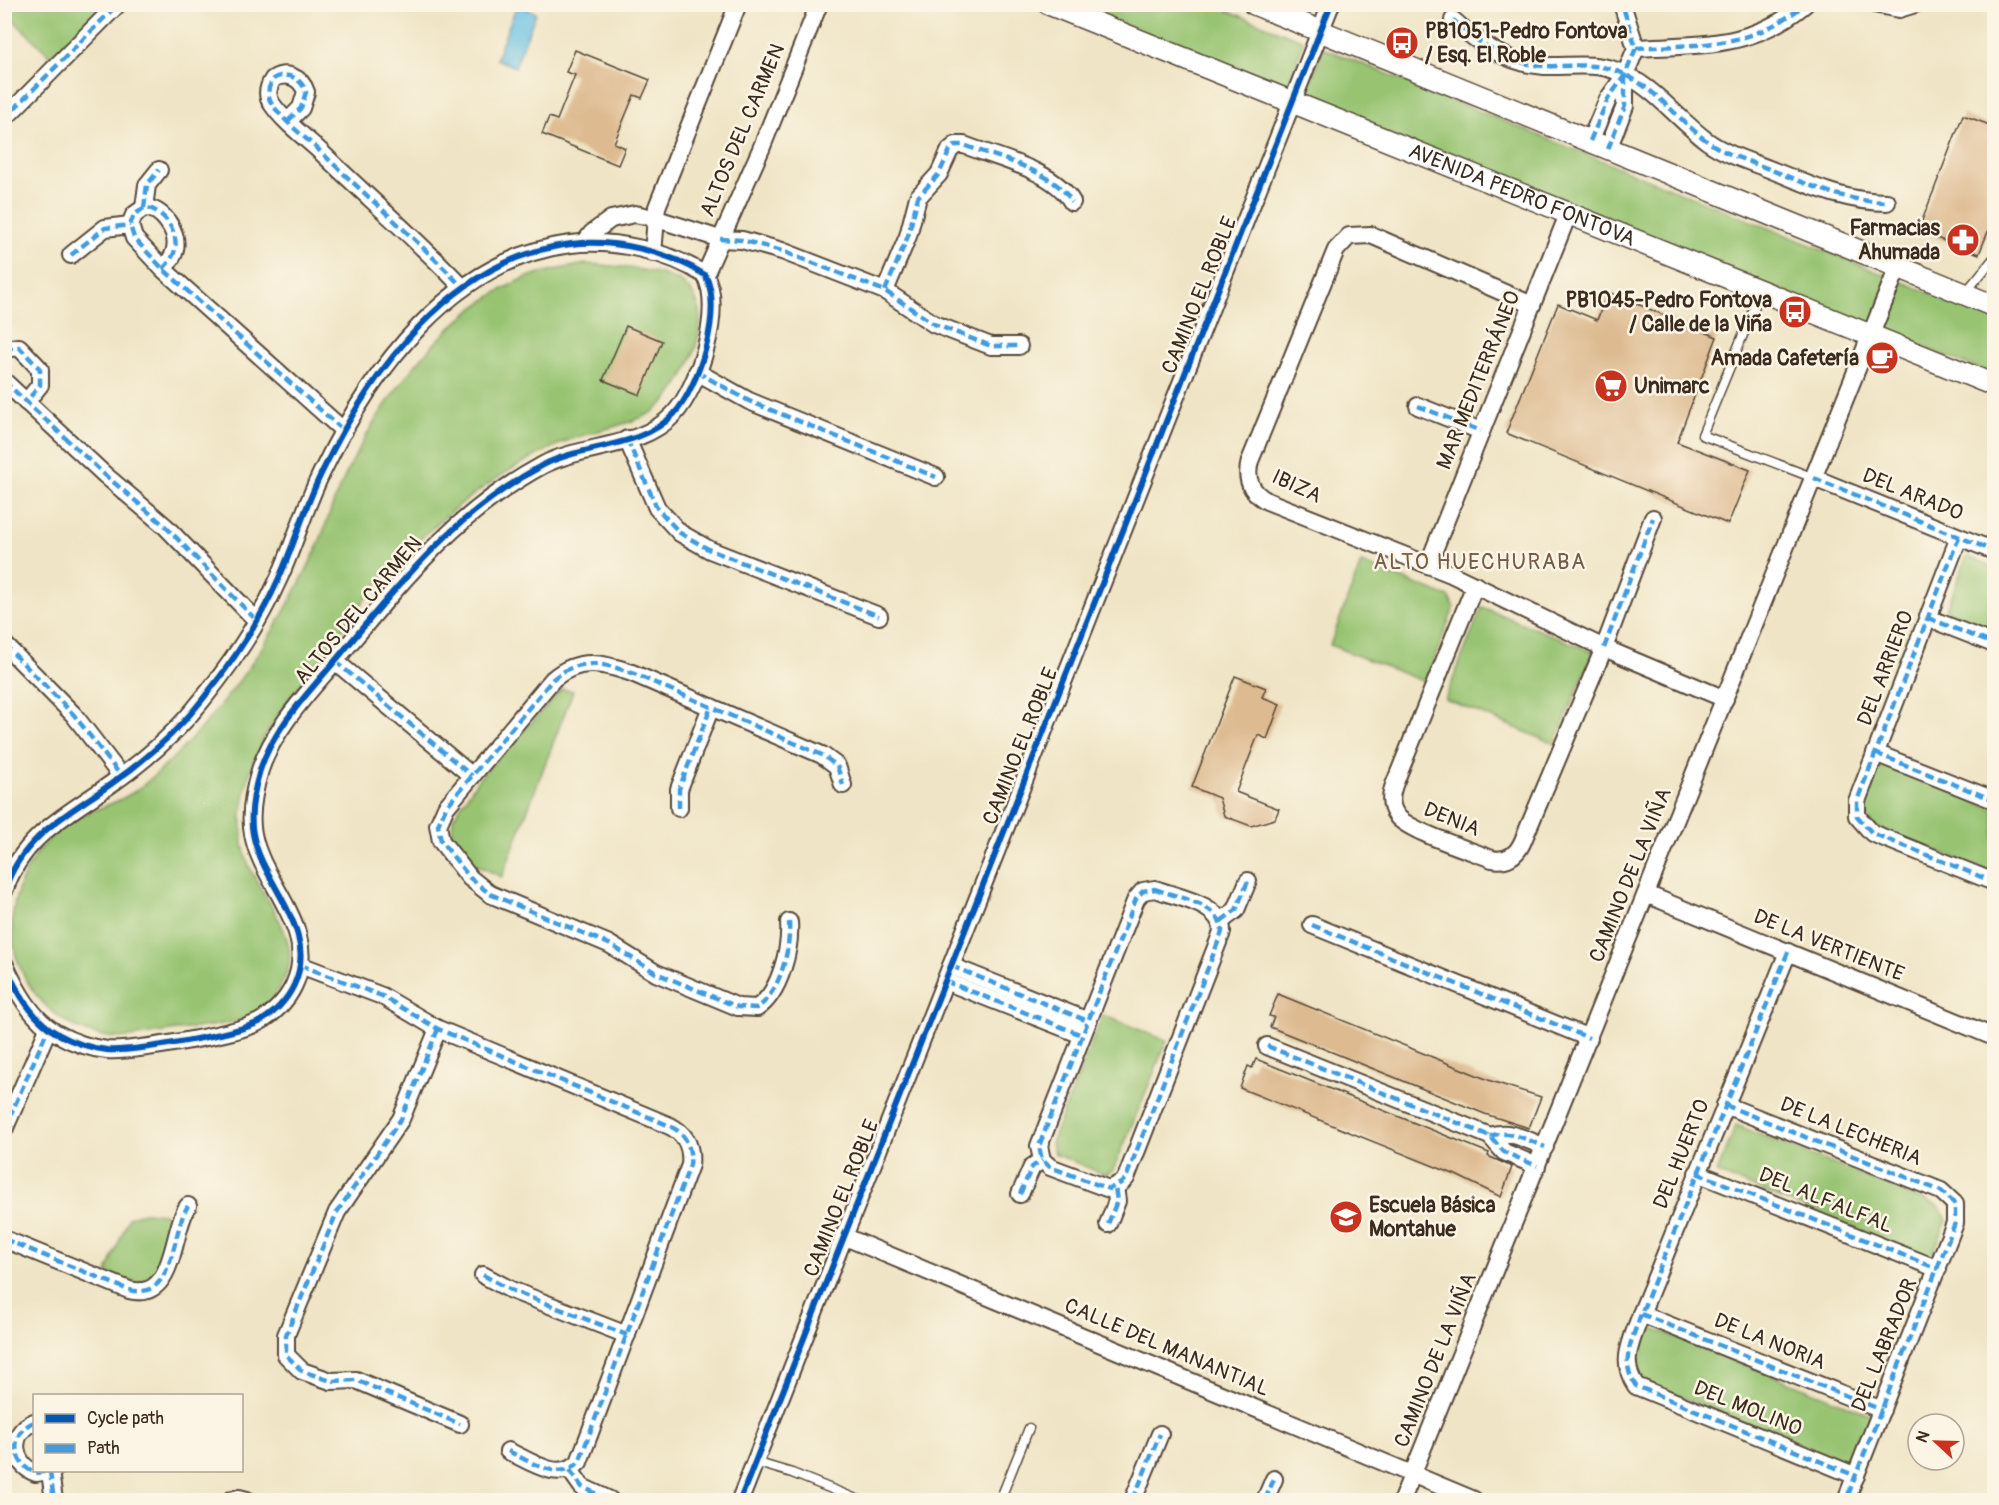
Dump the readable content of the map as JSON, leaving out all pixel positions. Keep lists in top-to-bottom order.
{
  "streets": {
    "street": [
      "ALTOS DEL CARMEN",
      "AVENIDA PEDRO FONTOVA",
      "CAMINO EL ROBLE",
      "MAR MEDITERRÁNEO",
      "IBIZA",
      "DEL ARADO",
      "DEL ARRIERO",
      "DENIA",
      "CAMINO DE LA VIÑA",
      "DE LA VERTIENTE",
      "DE LA LECHERIA",
      "DEL HUERTO",
      "DEL ALFALFAL",
      "DE LA NORIA",
      "DEL LABRADOR",
      "CALLE DEL MANANTIAL",
      "DEL MOLINO"
    ]
  },
  "crossings": [
    ["AVENIDA PEDRO FONTOVA", "CAMINO EL ROBLE"],
    ["AVENIDA PEDRO FONTOVA", "MAR MEDITERRÁNEO"],
    ["AVENIDA PEDRO FONTOVA", "CAMINO DE LA VIÑA"],
    ["CAMINO EL ROBLE", "CALLE DEL MANANTIAL"],
    ["MAR MEDITERRÁNEO", "IBIZA"],
    ["IBIZA", "DENIA"],
    ["IBIZA", "CAMINO DE LA VIÑA"],
    ["DEL ARADO", "DEL ARRIERO"],
    ["DEL ARADO", "CAMINO DE LA VIÑA"],
    ["CAMINO DE LA VIÑA", "DE LA VERTIENTE"],
    ["CAMINO DE LA VIÑA", "CALLE DEL MANANTIAL"],
    ["DE LA VERTIENTE", "DEL HUERTO"],
    ["DE LA LECHERIA", "DEL HUERTO"],
    ["DE LA LECHERIA", "DEL LABRADOR"],
    ["DEL HUERTO", "DEL ALFALFAL"],
    ["DEL HUERTO", "DE LA NORIA"],
    ["DEL HUERTO", "DEL MOLINO"],
    ["DEL ALFALFAL", "DEL LABRADOR"],
    ["DE LA NORIA", "DEL LABRADOR"],
    ["DEL LABRADOR", "DEL MOLINO"]
  ],
  "districts": ["ALTO HUECHURABA"],
  "places": {
    "bus stop": ["PB1051-Pedro Fontova / Esq. El Roble", "PB1045-Pedro Fontova / Calle de la Viña"],
    "pharmacy": ["Farmacias Ahumada"],
    "cafe": ["Amada Cafetería"],
    "supermarket": ["Unimarc"],
    "school or university": ["Escuela Básica Montahue"]
  },
  "legend": ["Cycle path", "Path"],
  "north": "left"
}
